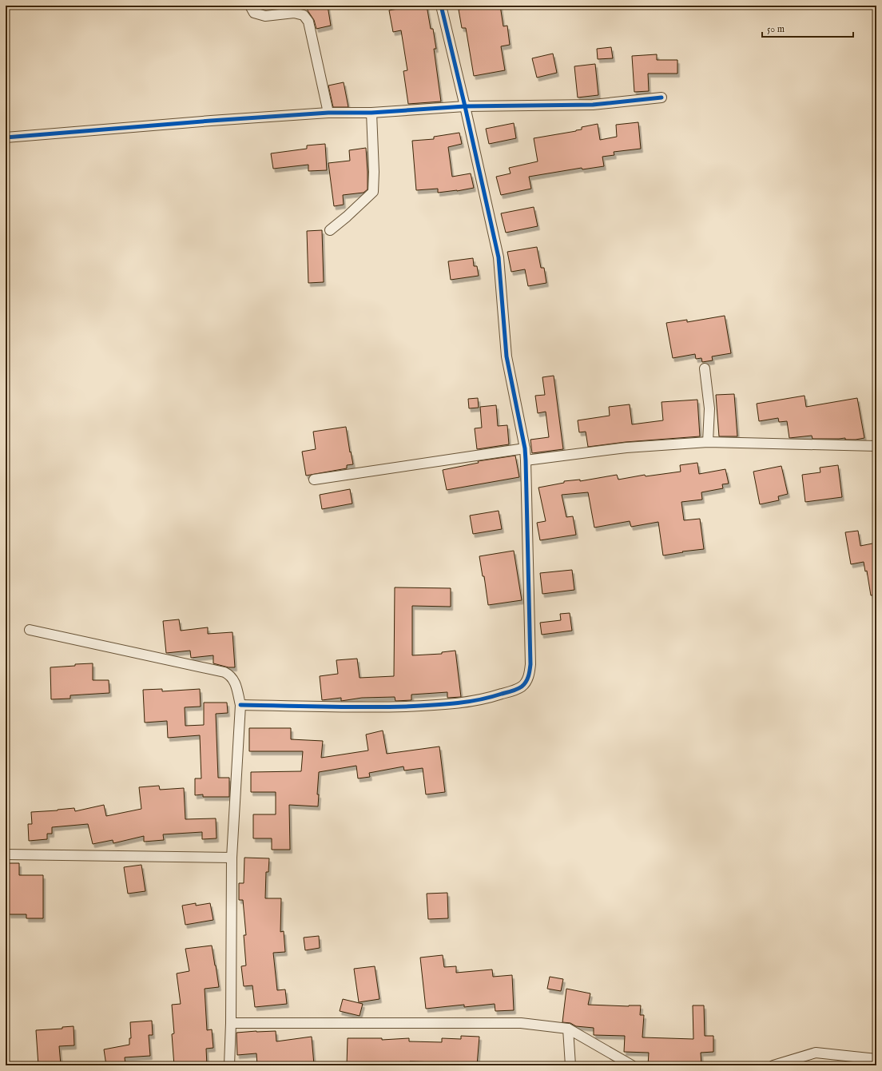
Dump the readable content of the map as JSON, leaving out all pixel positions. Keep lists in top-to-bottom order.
{
  "scale_bar": "50 m"
}
